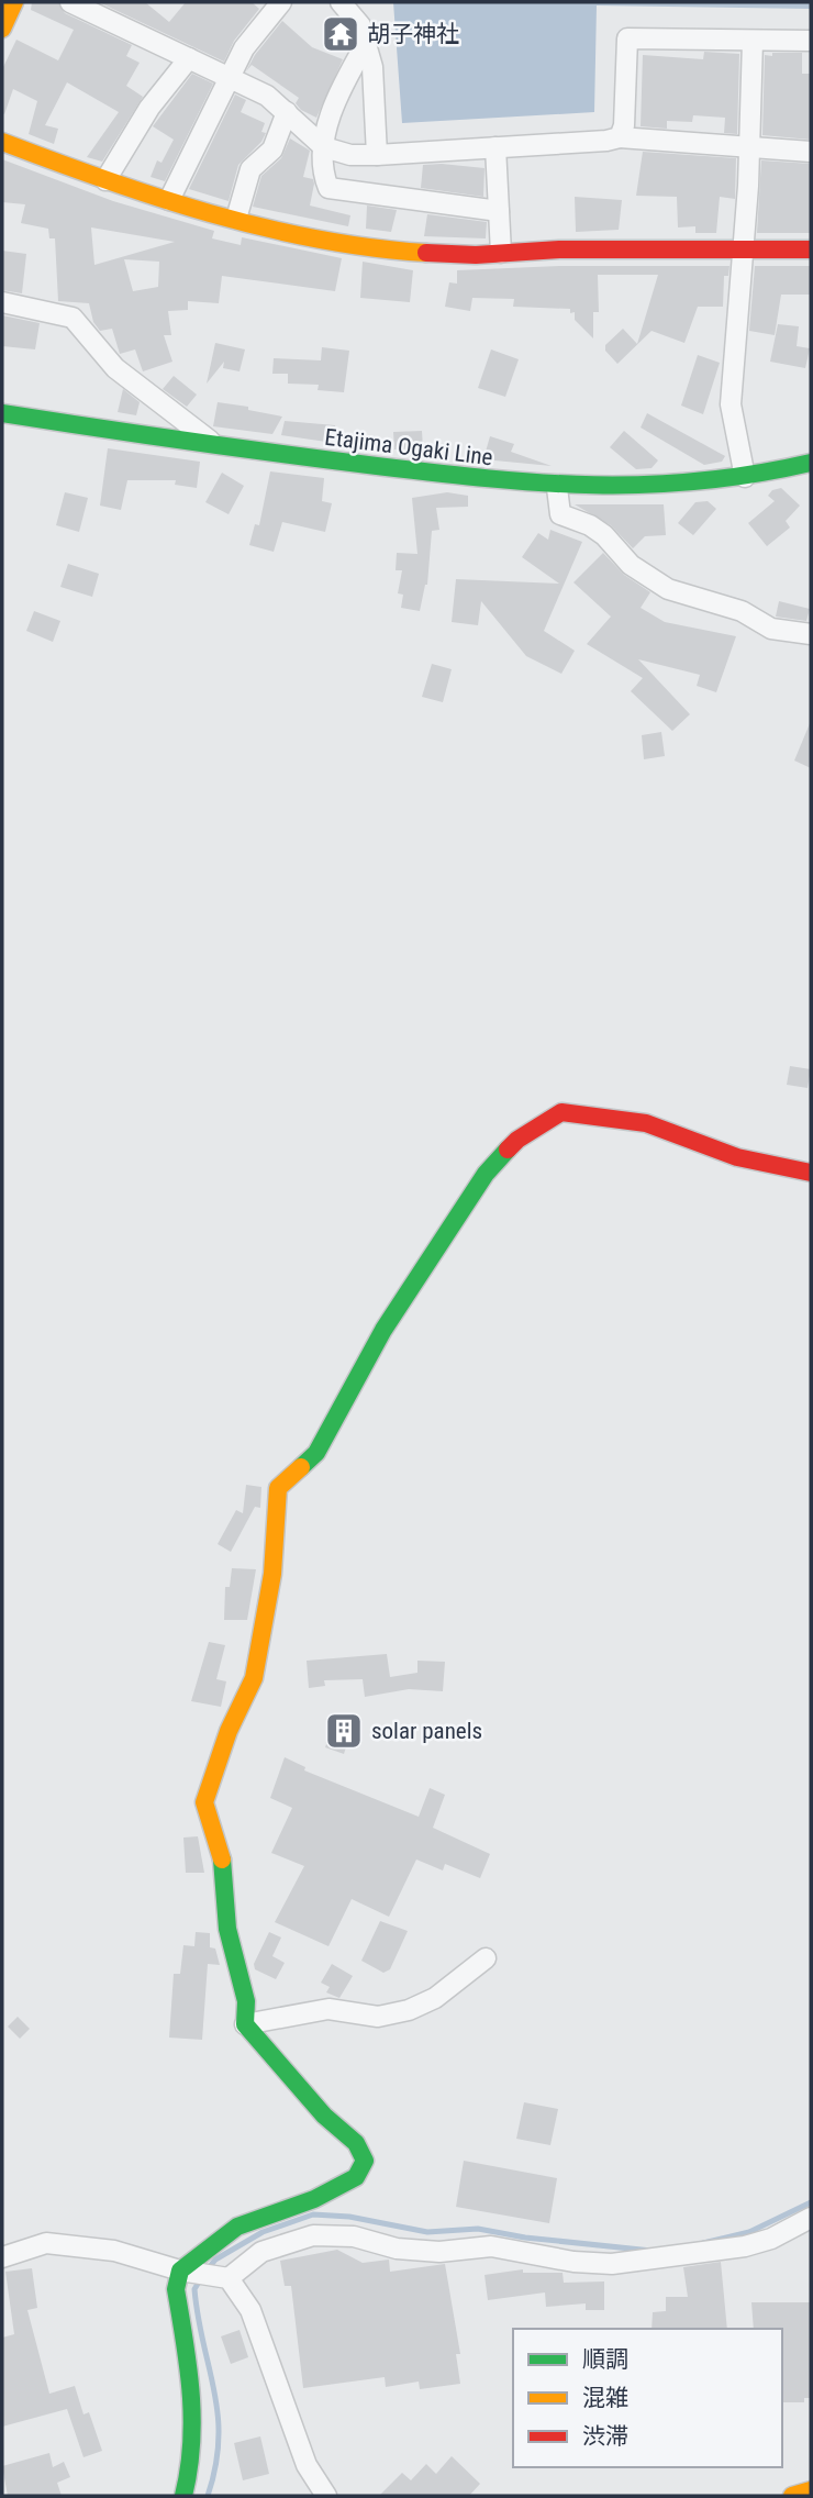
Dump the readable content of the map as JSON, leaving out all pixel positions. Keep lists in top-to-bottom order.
{
  "streets": {
    "main road": ["Etajima Ogaki Line"]
  },
  "places": {
    "temple": ["胡子神社"],
    "building": ["solar panels"]
  },
  "legend": ["順調", "混雑", "渋滞"]
}
